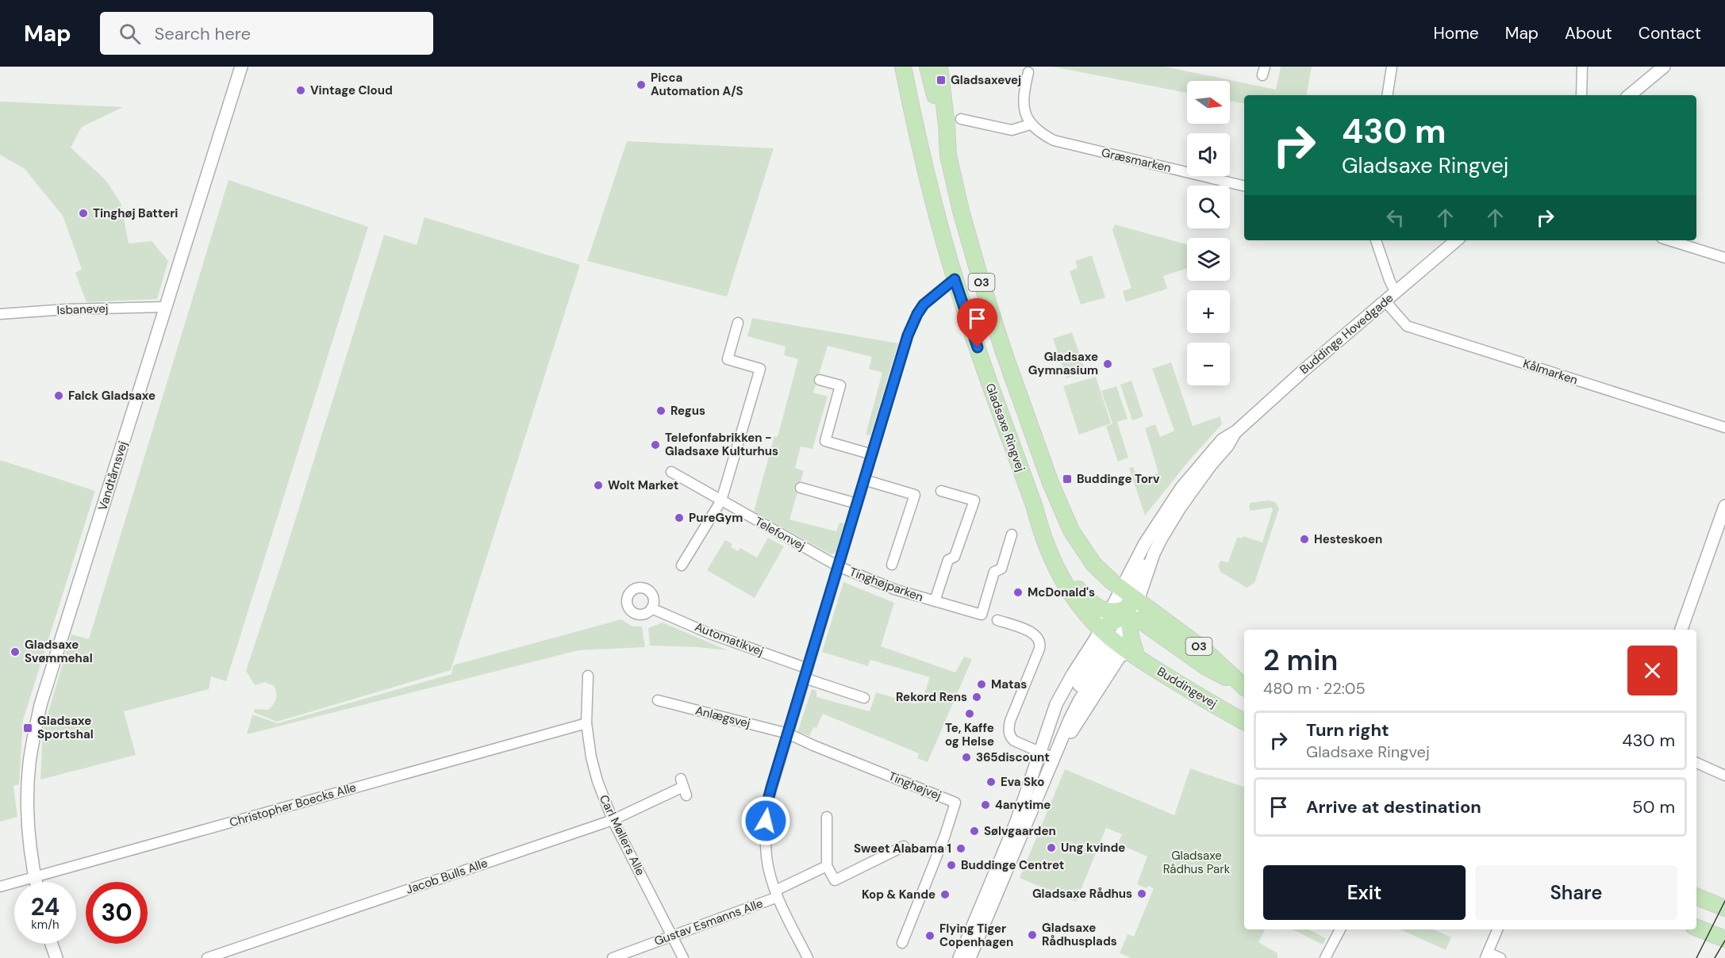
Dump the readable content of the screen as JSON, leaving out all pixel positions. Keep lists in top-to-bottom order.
{
  "streets": {
    "main road": ["O3", "Gladsaxe Ringvej", "Buddingevej"],
    "street": [
      "Græsmarken",
      "Isbanevej",
      "Buddinge Hovedgade",
      "Kålmarken",
      "Vandtårnsvej",
      "Telefonvej",
      "Tinghøjparken",
      "Automatikvej",
      "Anlægsvej",
      "Tinghøjvej",
      "Christopher Boecks Alle",
      "Carl Møllers Alle",
      "Jacob Bulls Alle",
      "Gustav Esmanns Alle"
    ]
  },
  "crossings": [
    ["O3", "Buddinge Hovedgade"],
    ["O3", "Gladsaxe Ringvej"],
    ["Isbanevej", "Vandtårnsvej"],
    ["Buddinge Hovedgade", "Kålmarken"],
    ["Buddinge Hovedgade", "Gladsaxe Ringvej"],
    ["Gladsaxe Ringvej", "Buddingevej"],
    ["Vandtårnsvej", "Christopher Boecks Alle"],
    ["Telefonvej", "Tinghøjparken"],
    ["Anlægsvej", "Tinghøjvej"],
    ["Christopher Boecks Alle", "Carl Møllers Alle"],
    ["Carl Møllers Alle", "Jacob Bulls Alle"],
    ["Carl Møllers Alle", "Gustav Esmanns Alle"]
  ],
  "parks": ["Gladsaxe Rådhus Park"],
  "places": {
    "transit": ["Gladsaxevej", "Buddinge Torv", "Gladsaxe Sportshal"],
    "other": [
      "Picca Automation A/S",
      "Vintage Cloud",
      "Tinghøj Batteri",
      "Gladsaxe Gymnasium",
      "Falck Gladsaxe",
      "Regus",
      "Telefonfabrikken - Gladsaxe Kulturhus",
      "Wolt Market",
      "PureGym",
      "Hesteskoen",
      "McDonald's",
      "Gladsaxe Svømmehal",
      "Matas",
      "Rekord Rens",
      "Te, Kaffe og Helse",
      "365discount",
      "Eva Sko",
      "4anytime",
      "Sølvgaarden",
      "Ung kvinde",
      "Sweet Alabama 1",
      "Buddinge Centret",
      "Gladsaxe Rådhus",
      "Kop & Kande",
      "Gladsaxe Rådhusplads",
      "Flying Tiger Copenhagen"
    ]
  },
  "north": "right",
  "page": {
    "header": "Map",
    "search": "Search here",
    "nav": [
      "Home",
      "Map",
      "About",
      "Contact"
    ],
    "map_buttons": ["+", "−"],
    "turn": ["430 m", "Gladsaxe Ringvej"],
    "heading": ["2 min", "480 m · 22:05"],
    "list": [
      {
        "name": "Turn right",
        "note": "Gladsaxe Ringvej",
        "value": "430 m"
      },
      {
        "name": "Arrive at destination",
        "value": "50 m"
      }
    ],
    "buttons": ["Exit", "Share"],
    "speed": "24 km/h",
    "limit": "30"
  }
}
